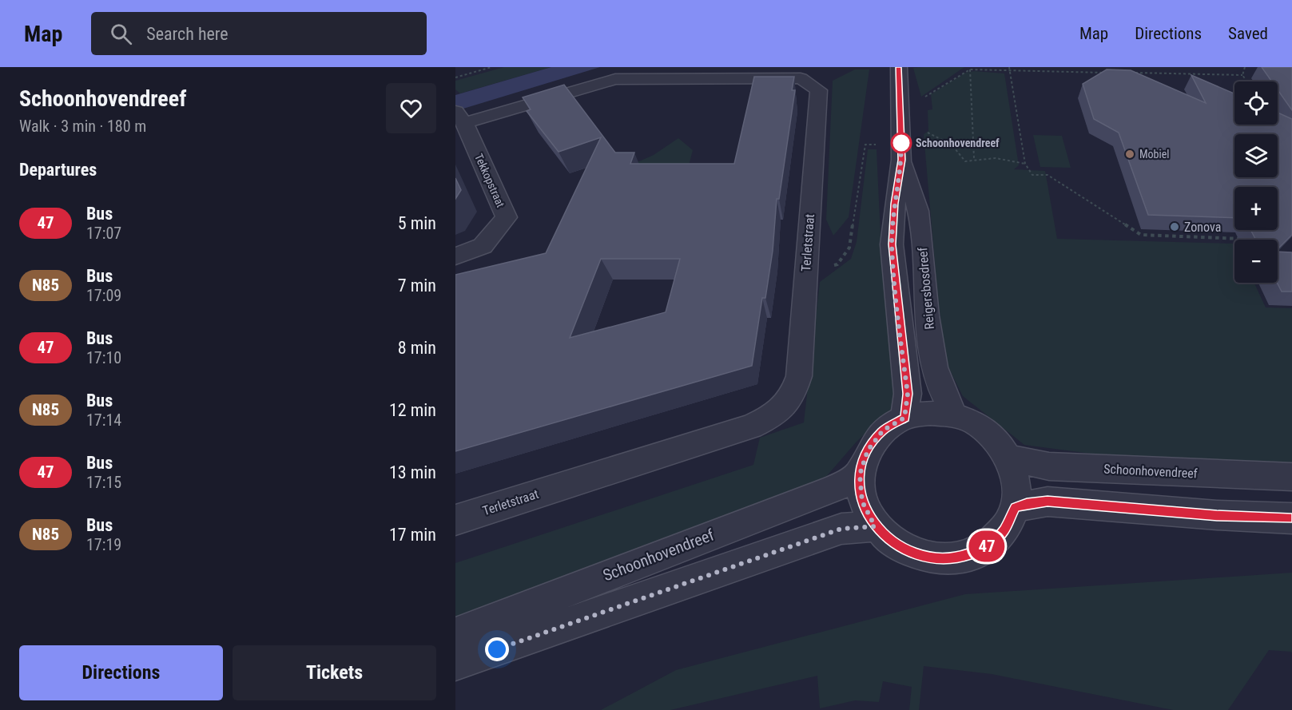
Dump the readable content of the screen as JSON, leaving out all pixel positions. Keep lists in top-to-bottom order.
{
  "streets": {
    "street": [
      "Tekkopstraat",
      "Terletstraat",
      "Reigersbosdreef",
      "Schoonhovendreef"
    ]
  },
  "crossings": [
    ["Tekkopstraat", "Terletstraat"],
    ["Reigersbosdreef", "Schoonhovendreef"]
  ],
  "places": ["Schoonhovendreef", "Mobiel", "Zonova"],
  "lines": ["bus line 47"],
  "page": {
    "header": "Map",
    "search": "Search here",
    "nav": ["Map", "Directions", "Saved"],
    "heading": [
      ["Schoonhovendreef", "Walk · 3 min · 180 m"],
      "Departures"
    ],
    "on_map": "47",
    "map_buttons": ["+", "−"],
    "list": [
      {
        "mark": "47",
        "name": "Bus",
        "note": "17:07",
        "value": "5 min"
      },
      {
        "mark": "N85",
        "name": "Bus",
        "note": "17:09",
        "value": "7 min"
      },
      {
        "mark": "47",
        "name": "Bus",
        "note": "17:10",
        "value": "8 min"
      },
      {
        "mark": "N85",
        "name": "Bus",
        "note": "17:14",
        "value": "12 min"
      },
      {
        "mark": "47",
        "name": "Bus",
        "note": "17:15",
        "value": "13 min"
      },
      {
        "mark": "N85",
        "name": "Bus",
        "note": "17:19",
        "value": "17 min"
      }
    ],
    "buttons": ["Directions", "Tickets"]
  }
}
